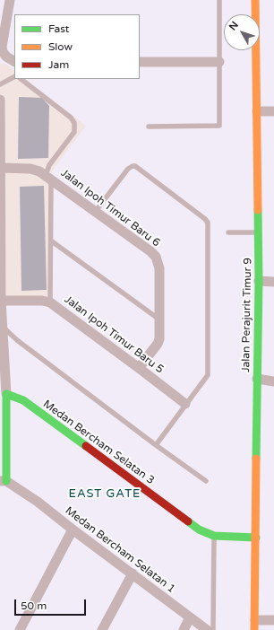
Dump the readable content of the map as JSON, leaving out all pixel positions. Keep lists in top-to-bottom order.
{
  "streets": {
    "street": [
      "Jalan Ipoh Timur Baru 6",
      "Jalan Perajurit Timur 9",
      "Jalan Ipoh Timur Baru 5",
      "Medan Bercham Selatan 3",
      "Medan Bercham Selatan 1"
    ]
  },
  "crossings": [
    ["Jalan Ipoh Timur Baru 6", "Jalan Ipoh Timur Baru 5"],
    ["Jalan Perajurit Timur 9", "Medan Bercham Selatan 3"]
  ],
  "districts": ["EAST GATE"],
  "legend": ["Fast", "Slow", "Jam"],
  "scale_bar": "50 m",
  "north": "top left"
}
